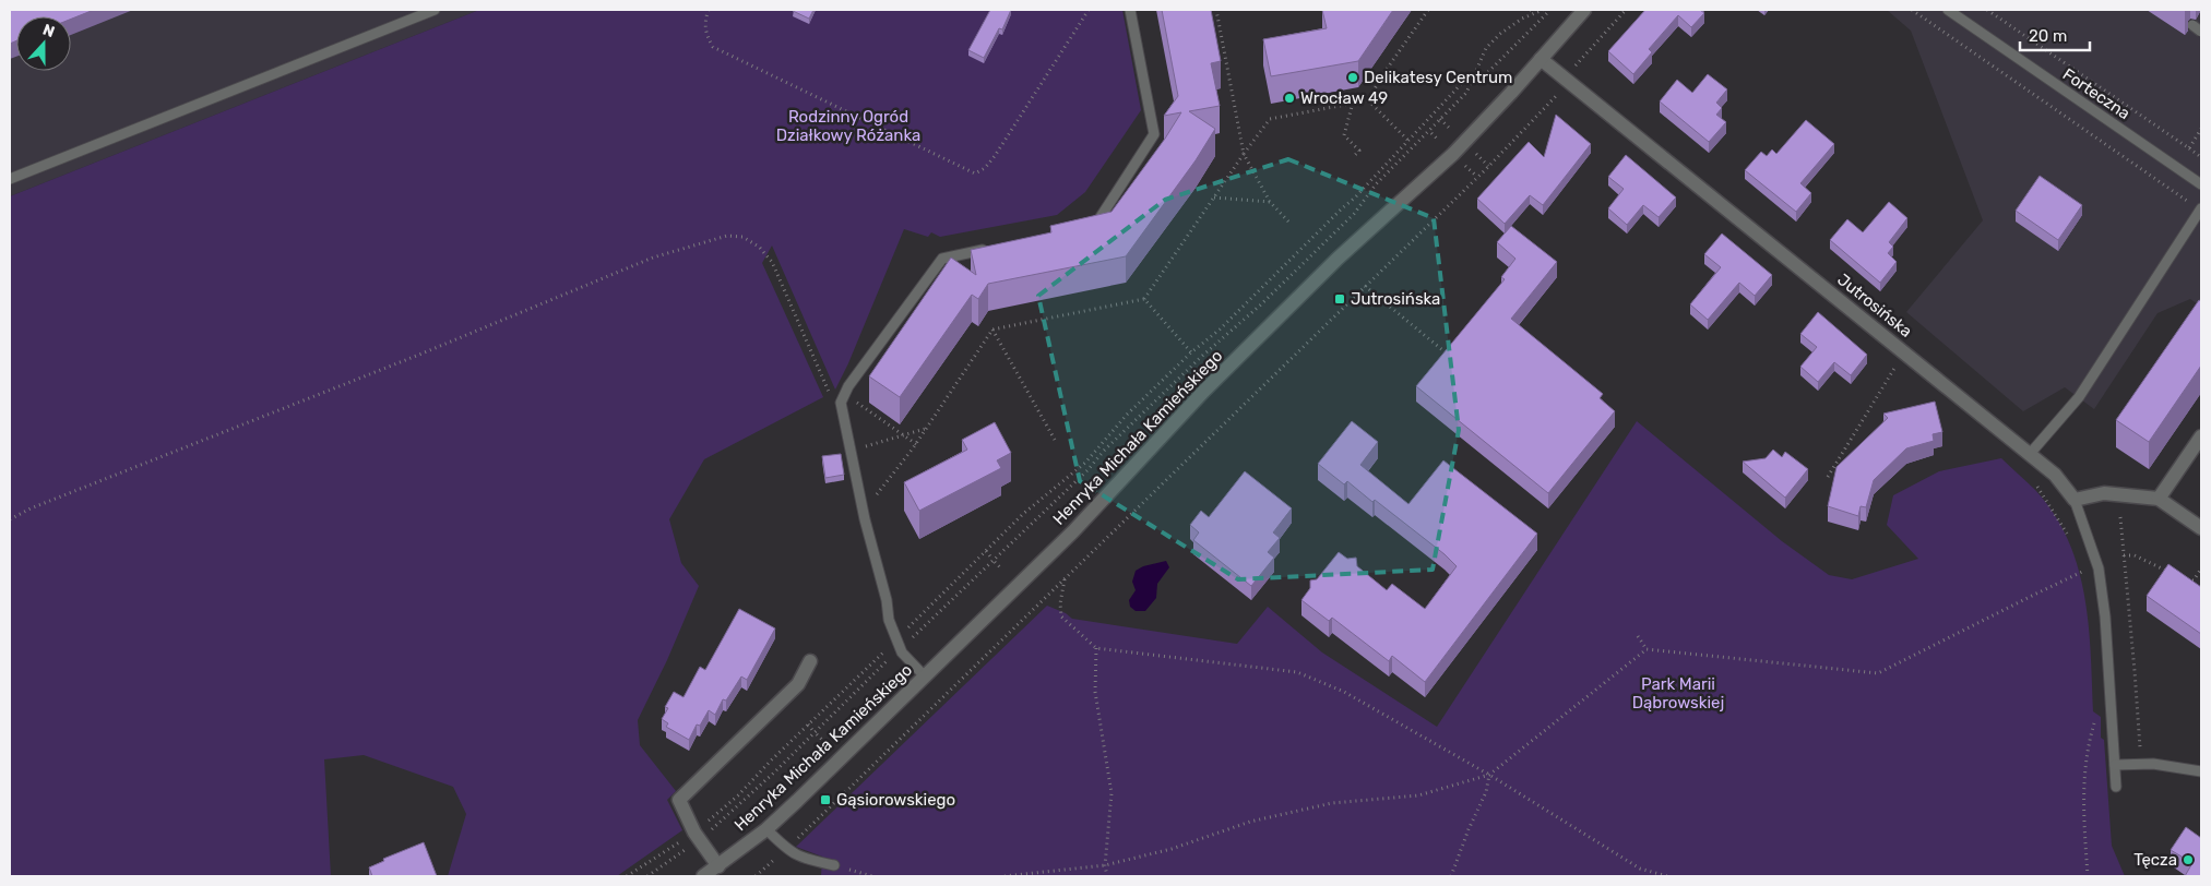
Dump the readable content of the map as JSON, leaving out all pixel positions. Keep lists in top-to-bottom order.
{
  "streets": {
    "street": ["Jutrosińska", "Henryka Michała Kamieńskiego"],
    "lane": ["Forteczna"]
  },
  "crossings": [
    ["Jutrosińska", "Henryka Michała Kamieńskiego"]
  ],
  "parks": ["Rodzinny Ogród Działkowy Różanka", "Park Marii Dąbrowskiej"],
  "places": {
    "other": ["Delikatesy Centrum", "Wrocław 49", "Tęcza"],
    "transit": ["Jutrosińska", "Gąsiorowskiego"]
  },
  "scale_bar": "20 m",
  "north": "top"
}
